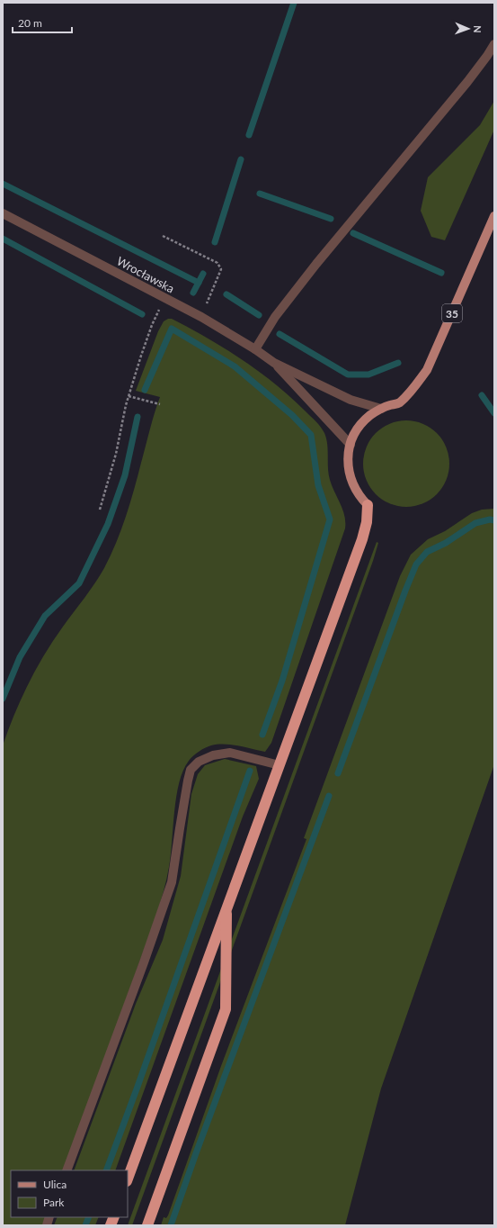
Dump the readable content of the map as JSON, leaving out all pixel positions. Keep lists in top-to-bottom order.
{
  "streets": {
    "main road": ["35"],
    "street": ["Wrocławska"]
  },
  "legend": ["Ulica", "Park"],
  "scale_bar": "20 m",
  "north": "right"
}
